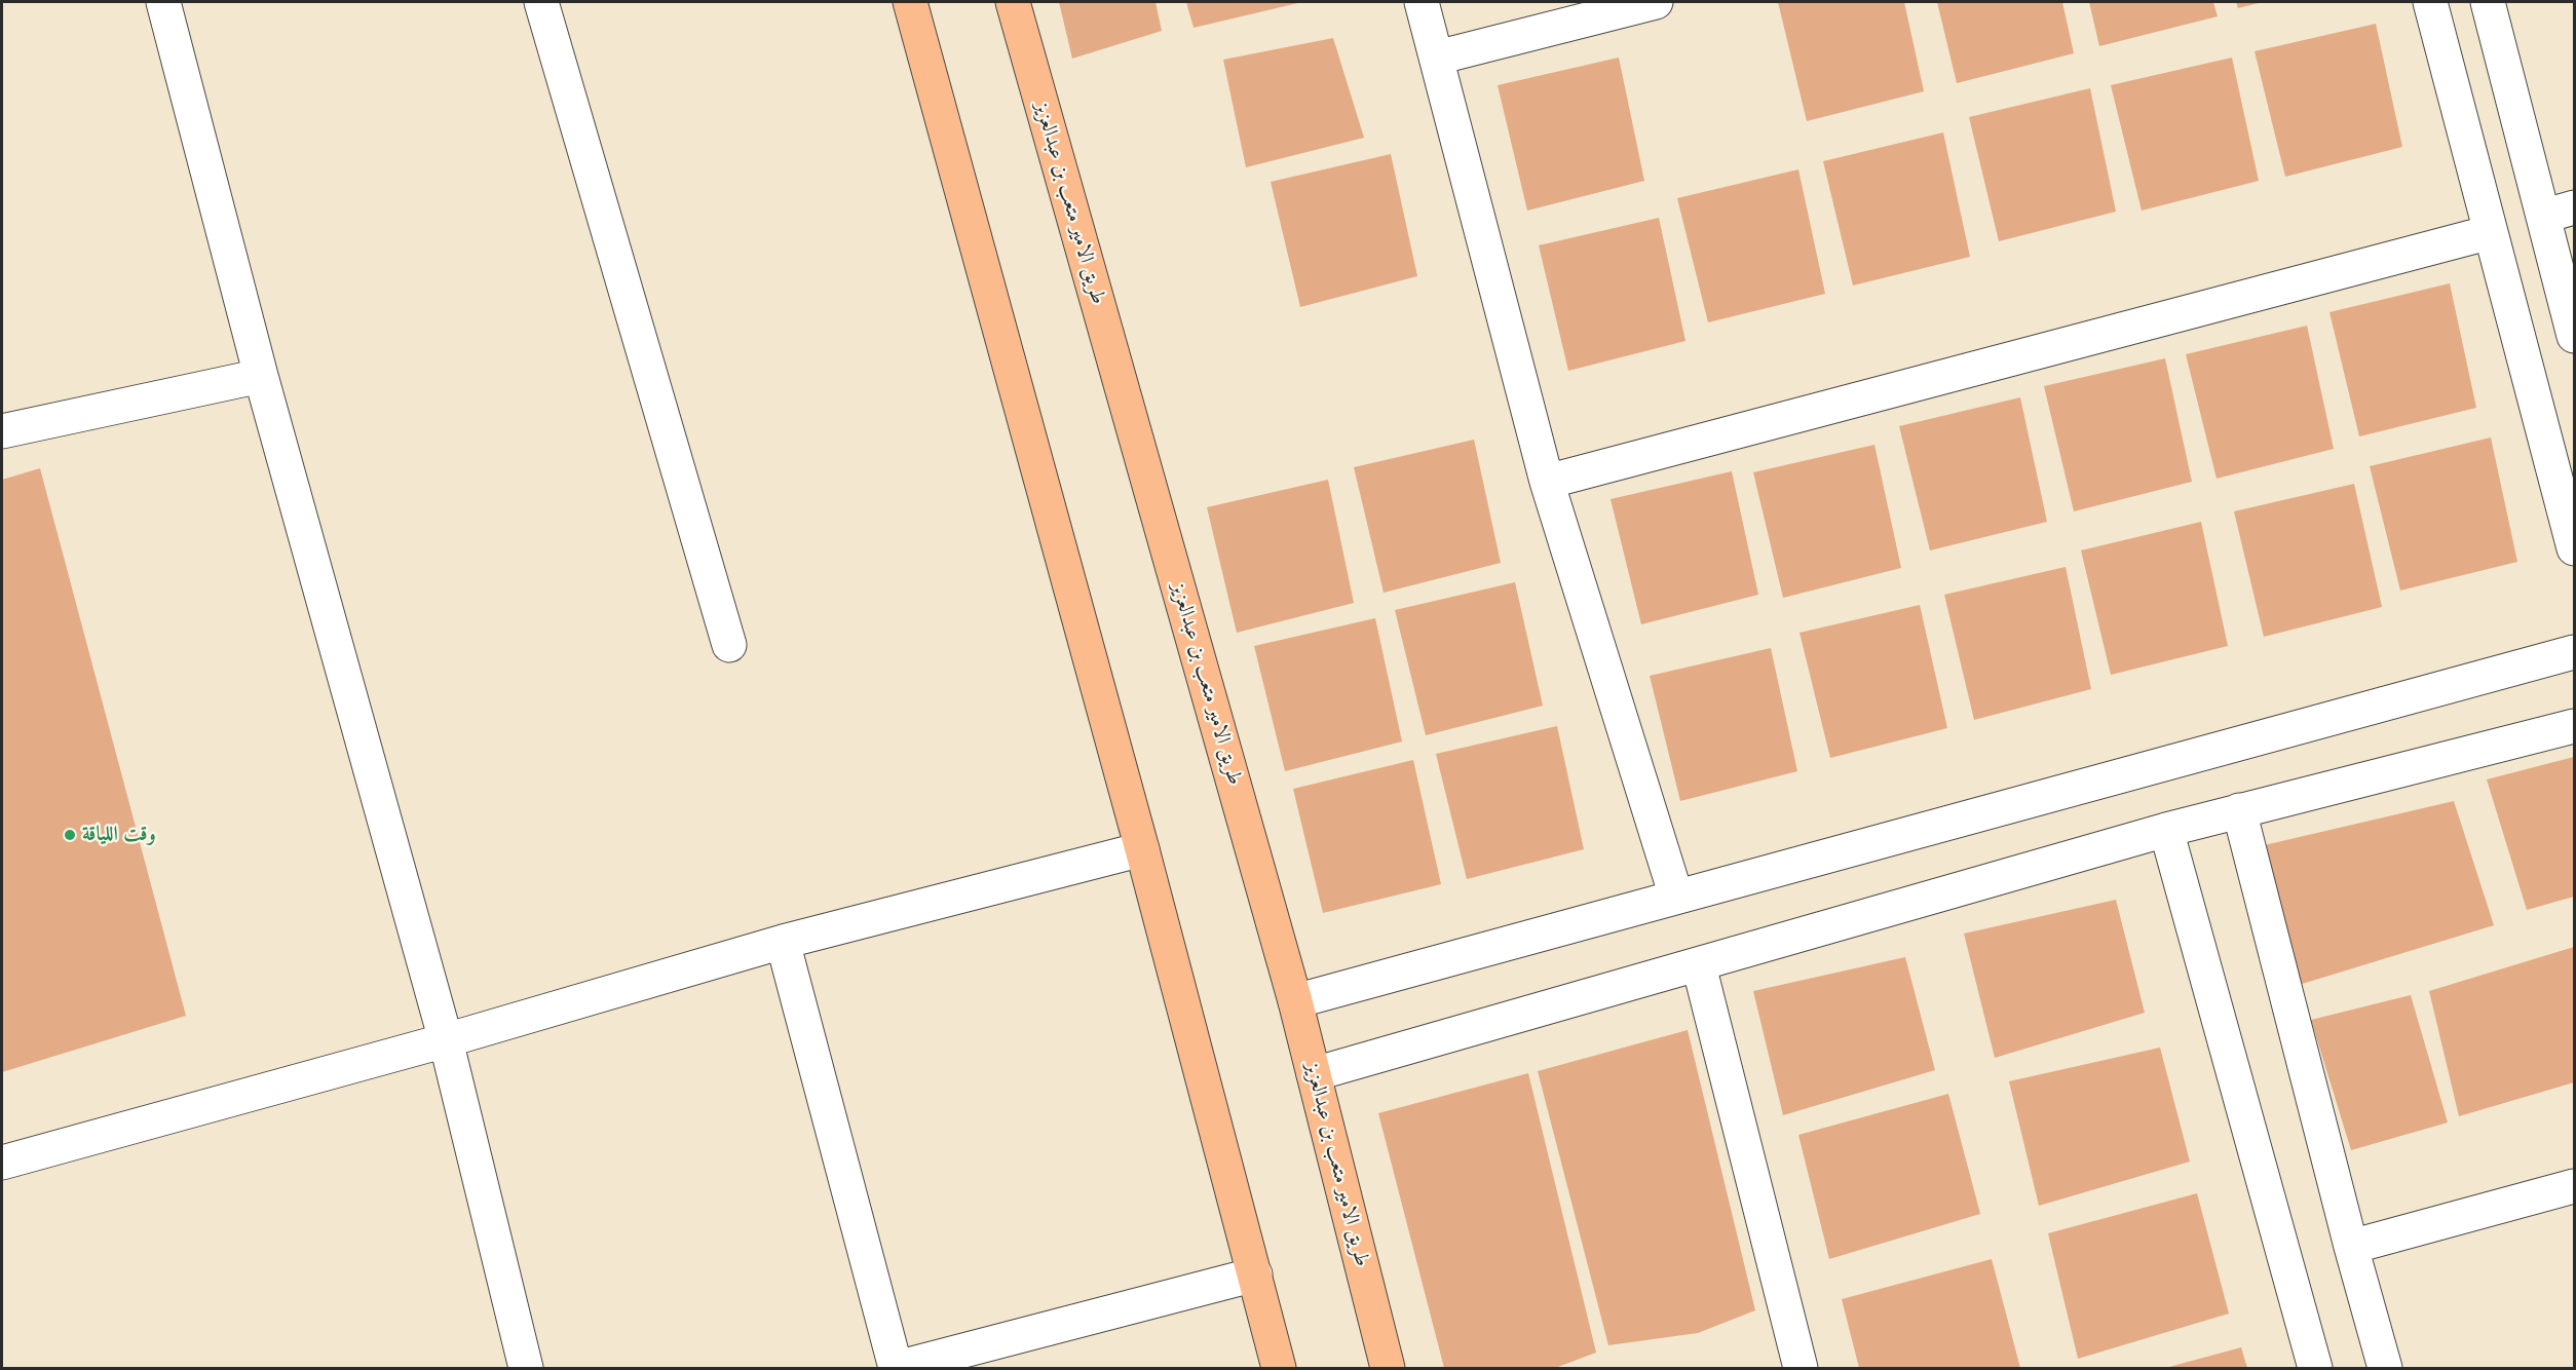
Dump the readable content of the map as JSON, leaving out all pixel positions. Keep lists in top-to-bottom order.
{
  "streets": {
    "main road": ["طريق الامير متعب بن عبدالعزيز"]
  },
  "places": ["وقت اللياقة"]
}
